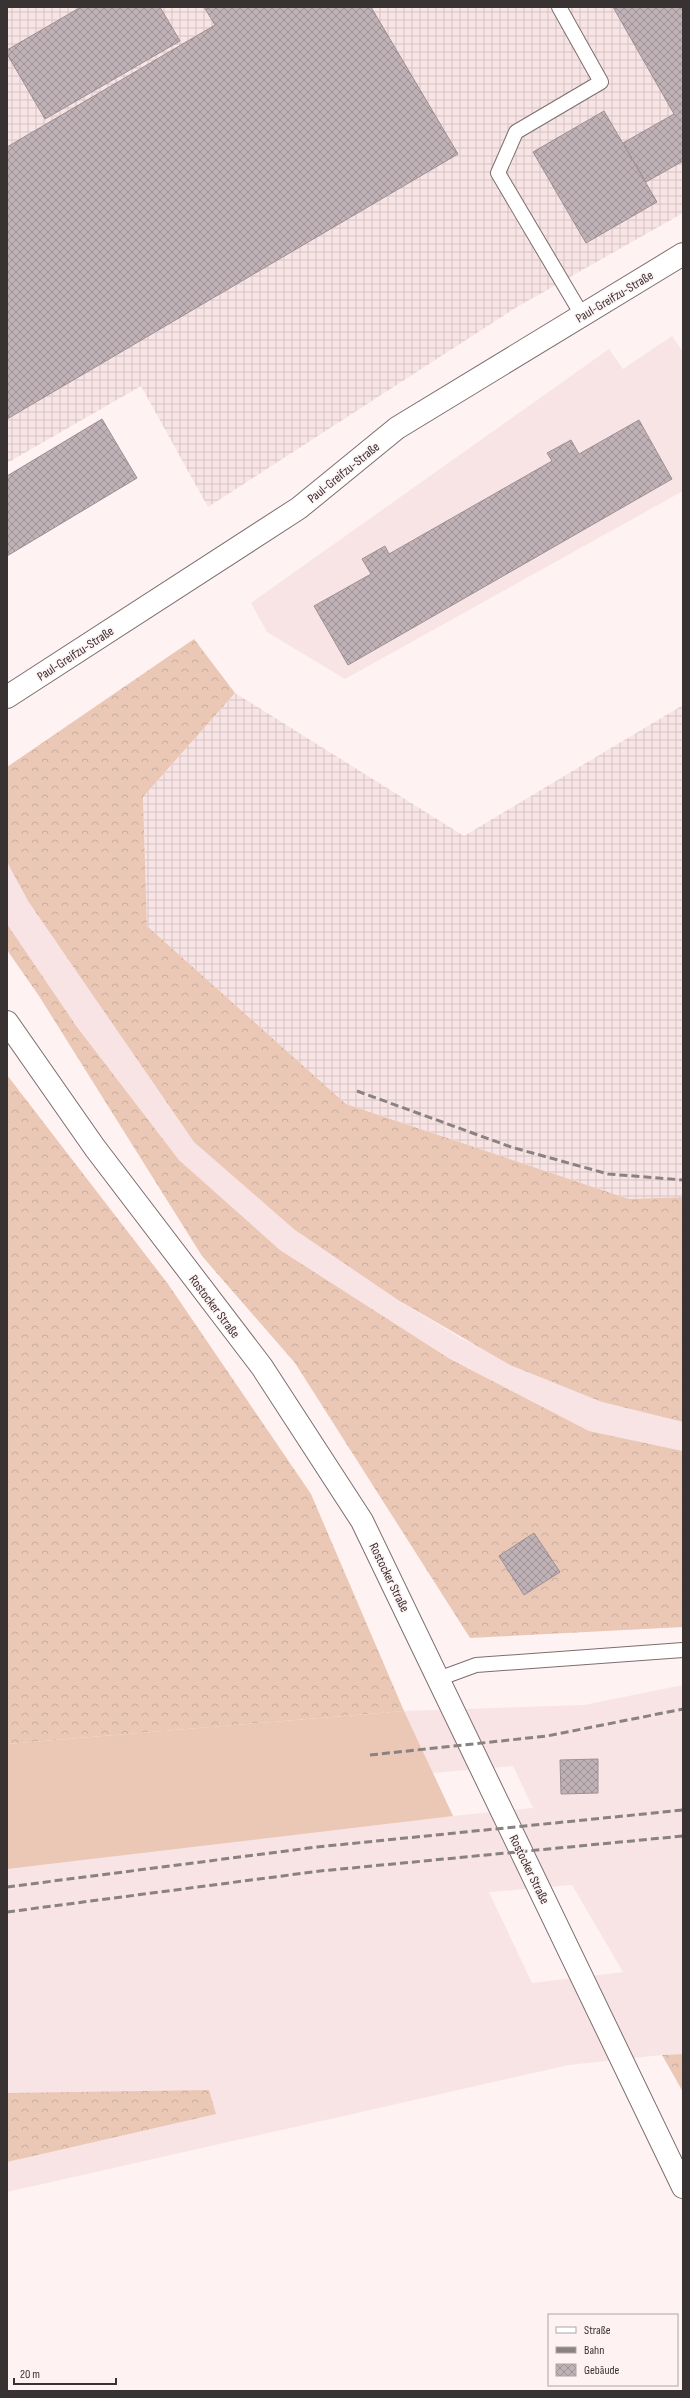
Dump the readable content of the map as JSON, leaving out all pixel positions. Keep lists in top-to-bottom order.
{
  "streets": {
    "street": ["Paul-Greifzu-Straße", "Rostocker Straße"]
  },
  "legend": ["Straße", "Bahn", "Gebäude"],
  "scale_bar": "20 m"
}
